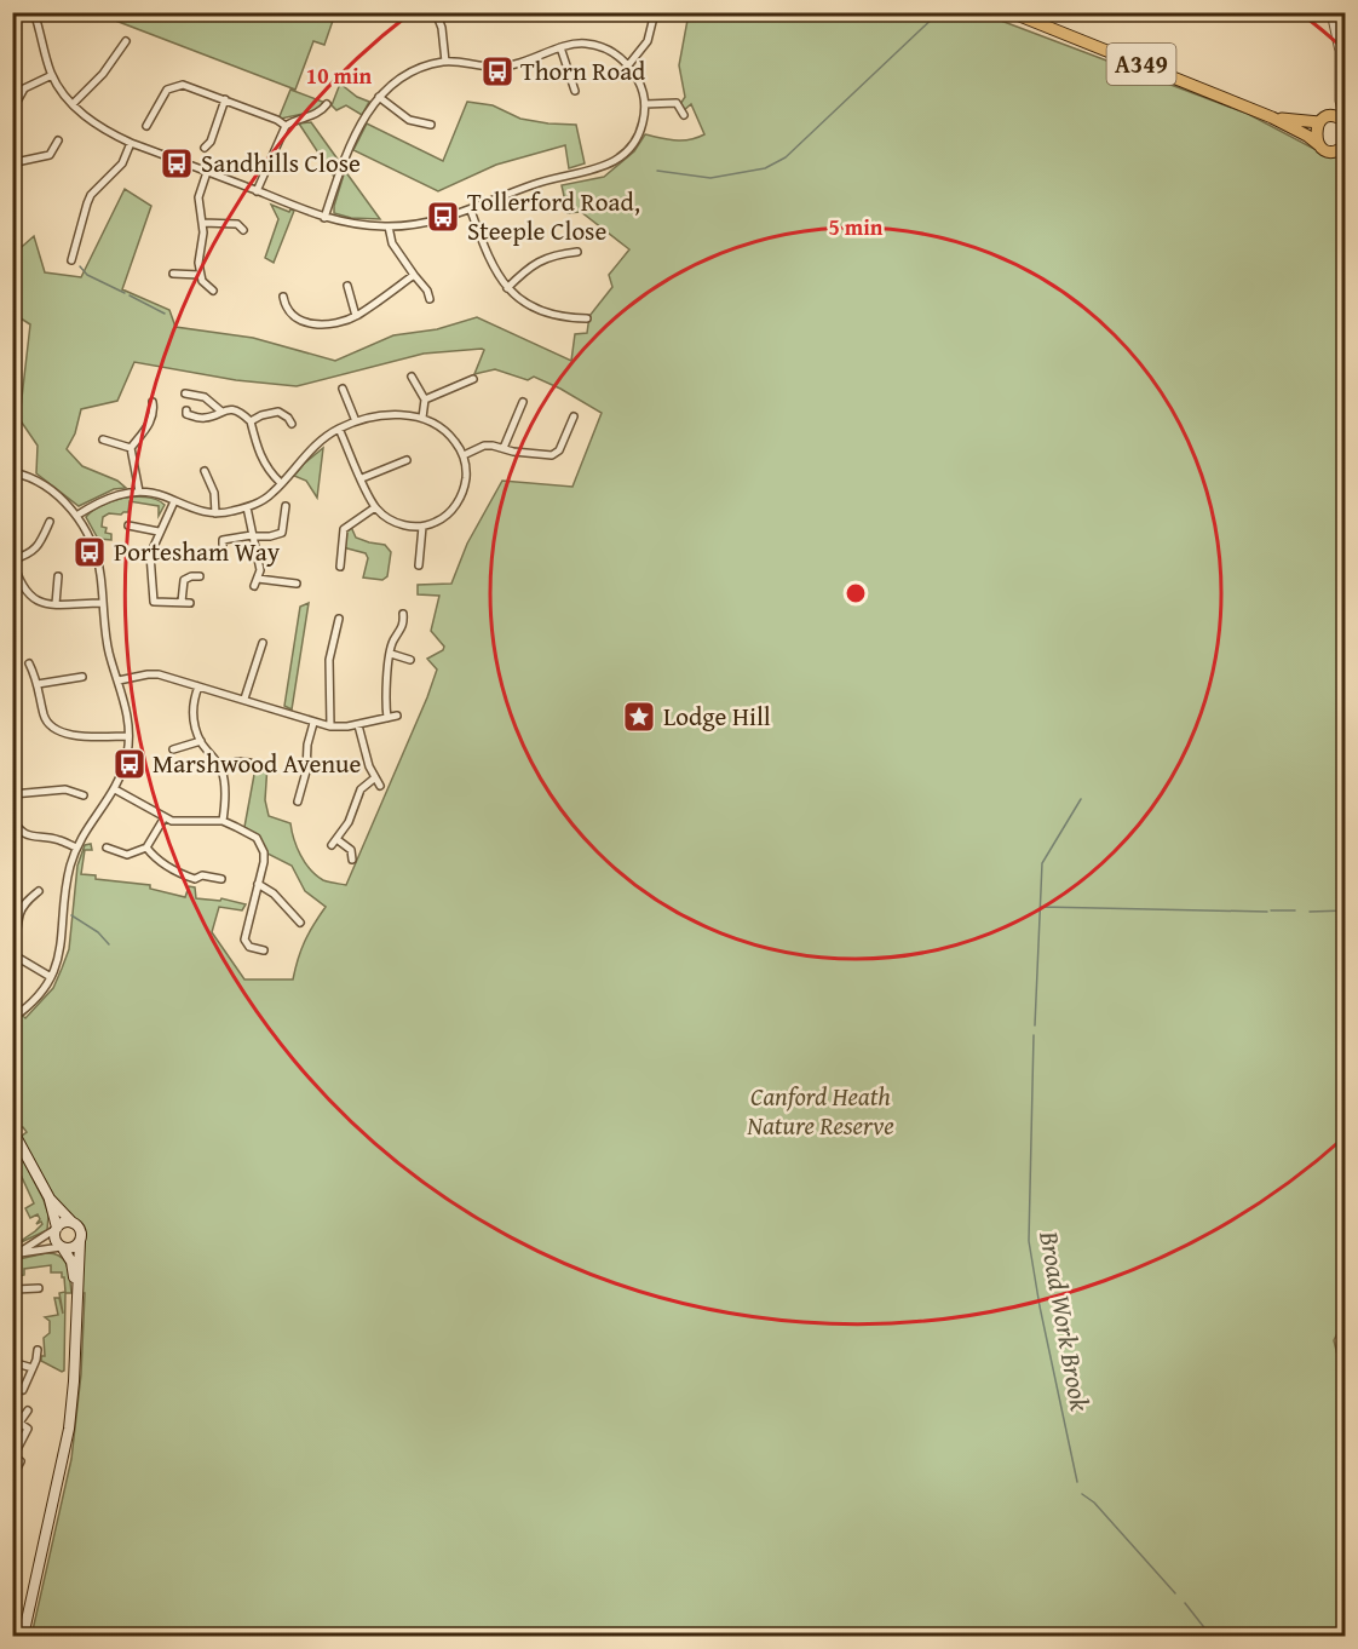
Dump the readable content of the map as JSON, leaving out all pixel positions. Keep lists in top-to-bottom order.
{
  "streets": {
    "main road": ["A349"]
  },
  "water": ["Broad Work Brook"],
  "parks": ["Canford Heath Nature Reserve"],
  "places": {
    "bus stop": [
      "Thorn Road",
      "Sandhills Close",
      "Tollerford Road, Steeple Close",
      "Portesham Way",
      "Marshwood Avenue"
    ],
    "place": ["Lodge Hill"]
  },
  "rings": ["10 min", "5 min"]
}
